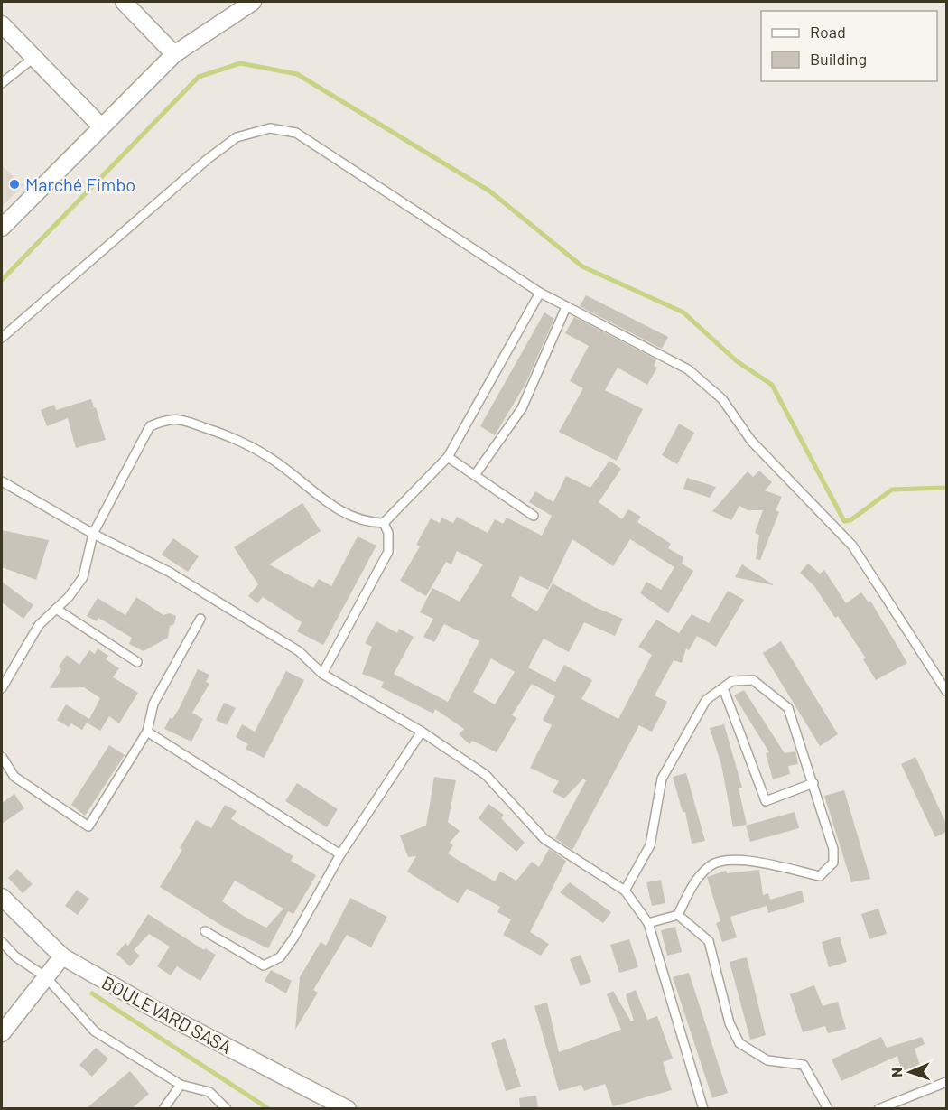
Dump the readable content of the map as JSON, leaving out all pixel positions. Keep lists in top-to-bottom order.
{
  "streets": {
    "street": ["BOULEVARD SASA"]
  },
  "places": ["Marché Fimbo"],
  "legend": ["Road", "Building"],
  "north": "left"
}
